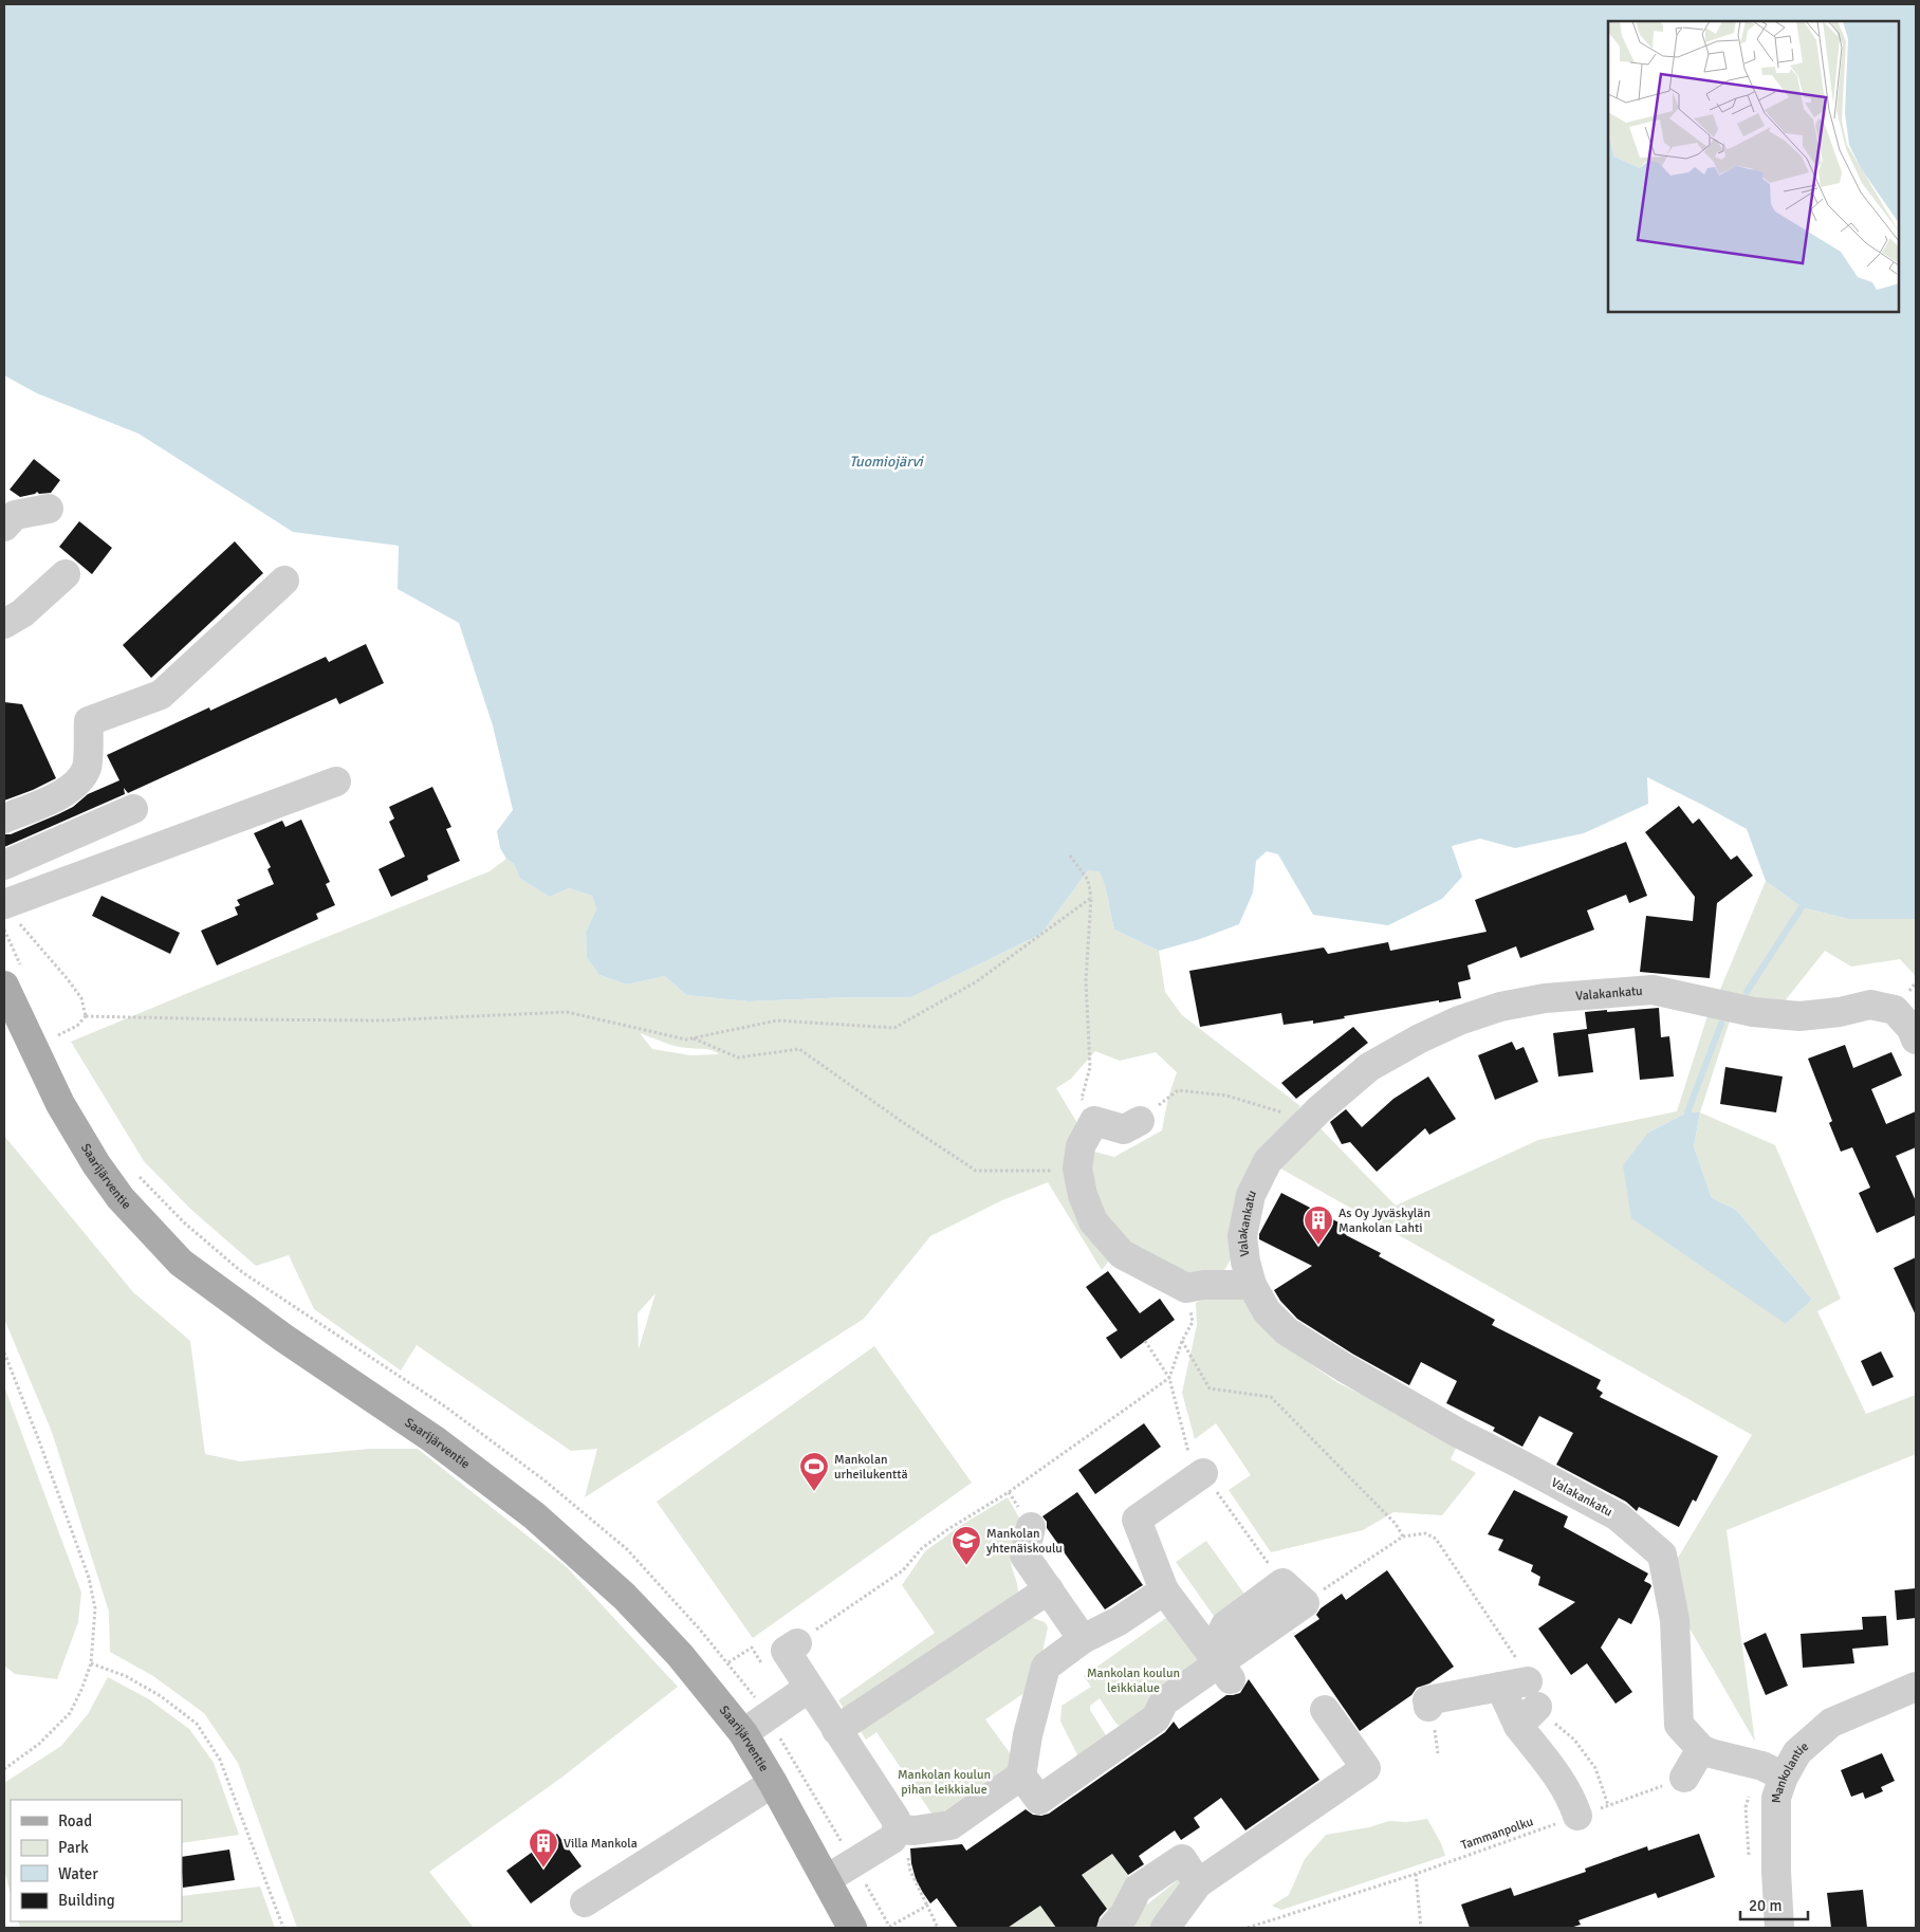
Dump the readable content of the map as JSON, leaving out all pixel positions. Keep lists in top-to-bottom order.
{
  "streets": {
    "main road": ["Saarijärventie"],
    "street": ["Valakankatu", "Mankolantie"],
    "path": ["Tammanpolku"]
  },
  "crossings": [
    ["Valakankatu", "Mankolantie"]
  ],
  "water": ["Tuomiojärvi"],
  "parks": ["Mankolan koulun leikkialue", "Mankolan koulun pihan leikkialue"],
  "places": {
    "building": ["As Oy Jyväskylän Mankolan Lahti", "Villa Mankola"],
    "sports": ["Mankolan urheilukenttä"],
    "school or university": ["Mankolan yhtenäiskoulu"]
  },
  "legend": [
    "Road",
    "Park",
    "Water",
    "Building"
  ],
  "scale_bar": "20 m"
}
